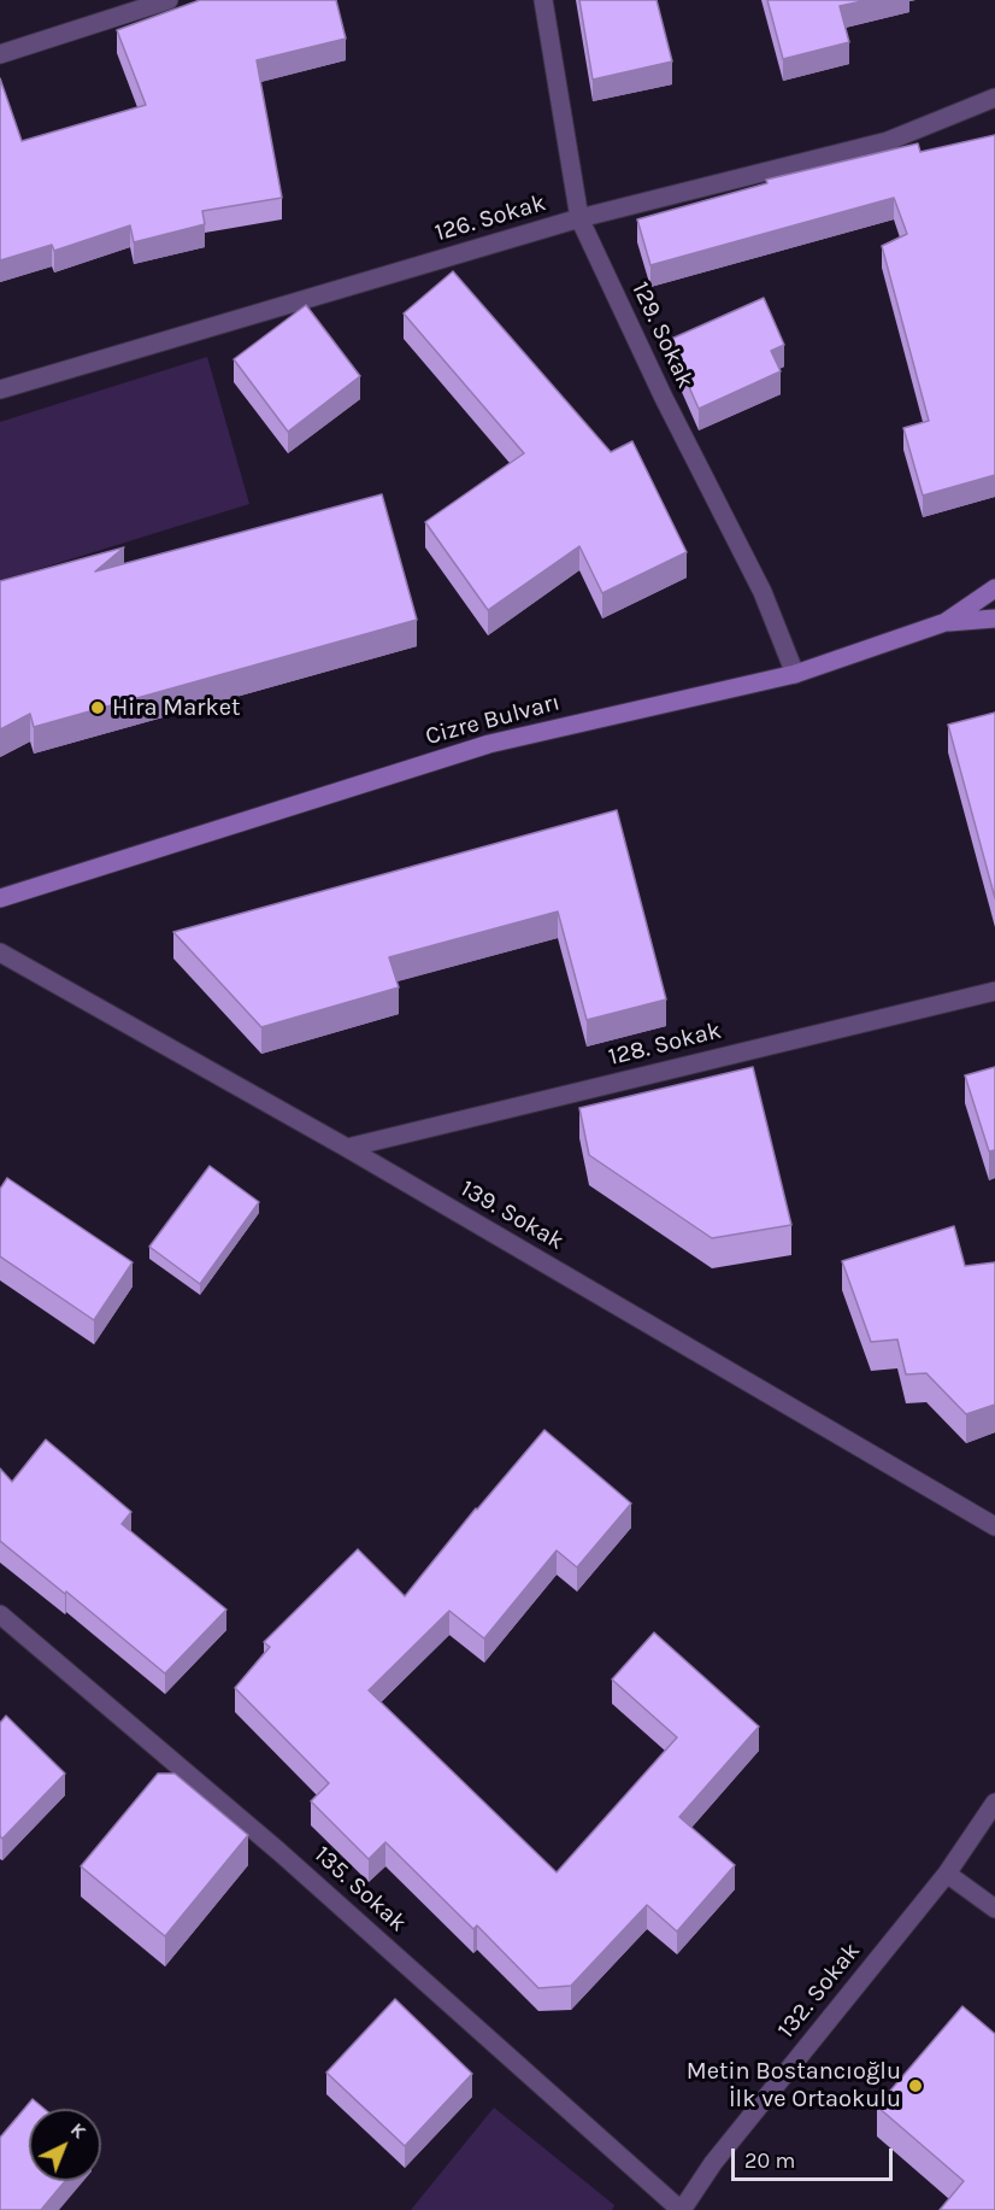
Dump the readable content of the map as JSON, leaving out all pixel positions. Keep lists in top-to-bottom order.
{
  "streets": {
    "main road": ["Cizre Bulvarı"],
    "street": [
      "126. Sokak",
      "129. Sokak",
      "128. Sokak",
      "139. Sokak",
      "135. Sokak",
      "132. Sokak"
    ]
  },
  "crossings": [
    ["126. Sokak", "129. Sokak"],
    ["129. Sokak", "Cizre Bulvarı"],
    ["128. Sokak", "139. Sokak"],
    ["135. Sokak", "132. Sokak"]
  ],
  "places": ["Hira Market", "Metin Bostancıoğlu İlk ve Ortaokulu"],
  "scale_bar": "20 m",
  "north": "top right"
}
